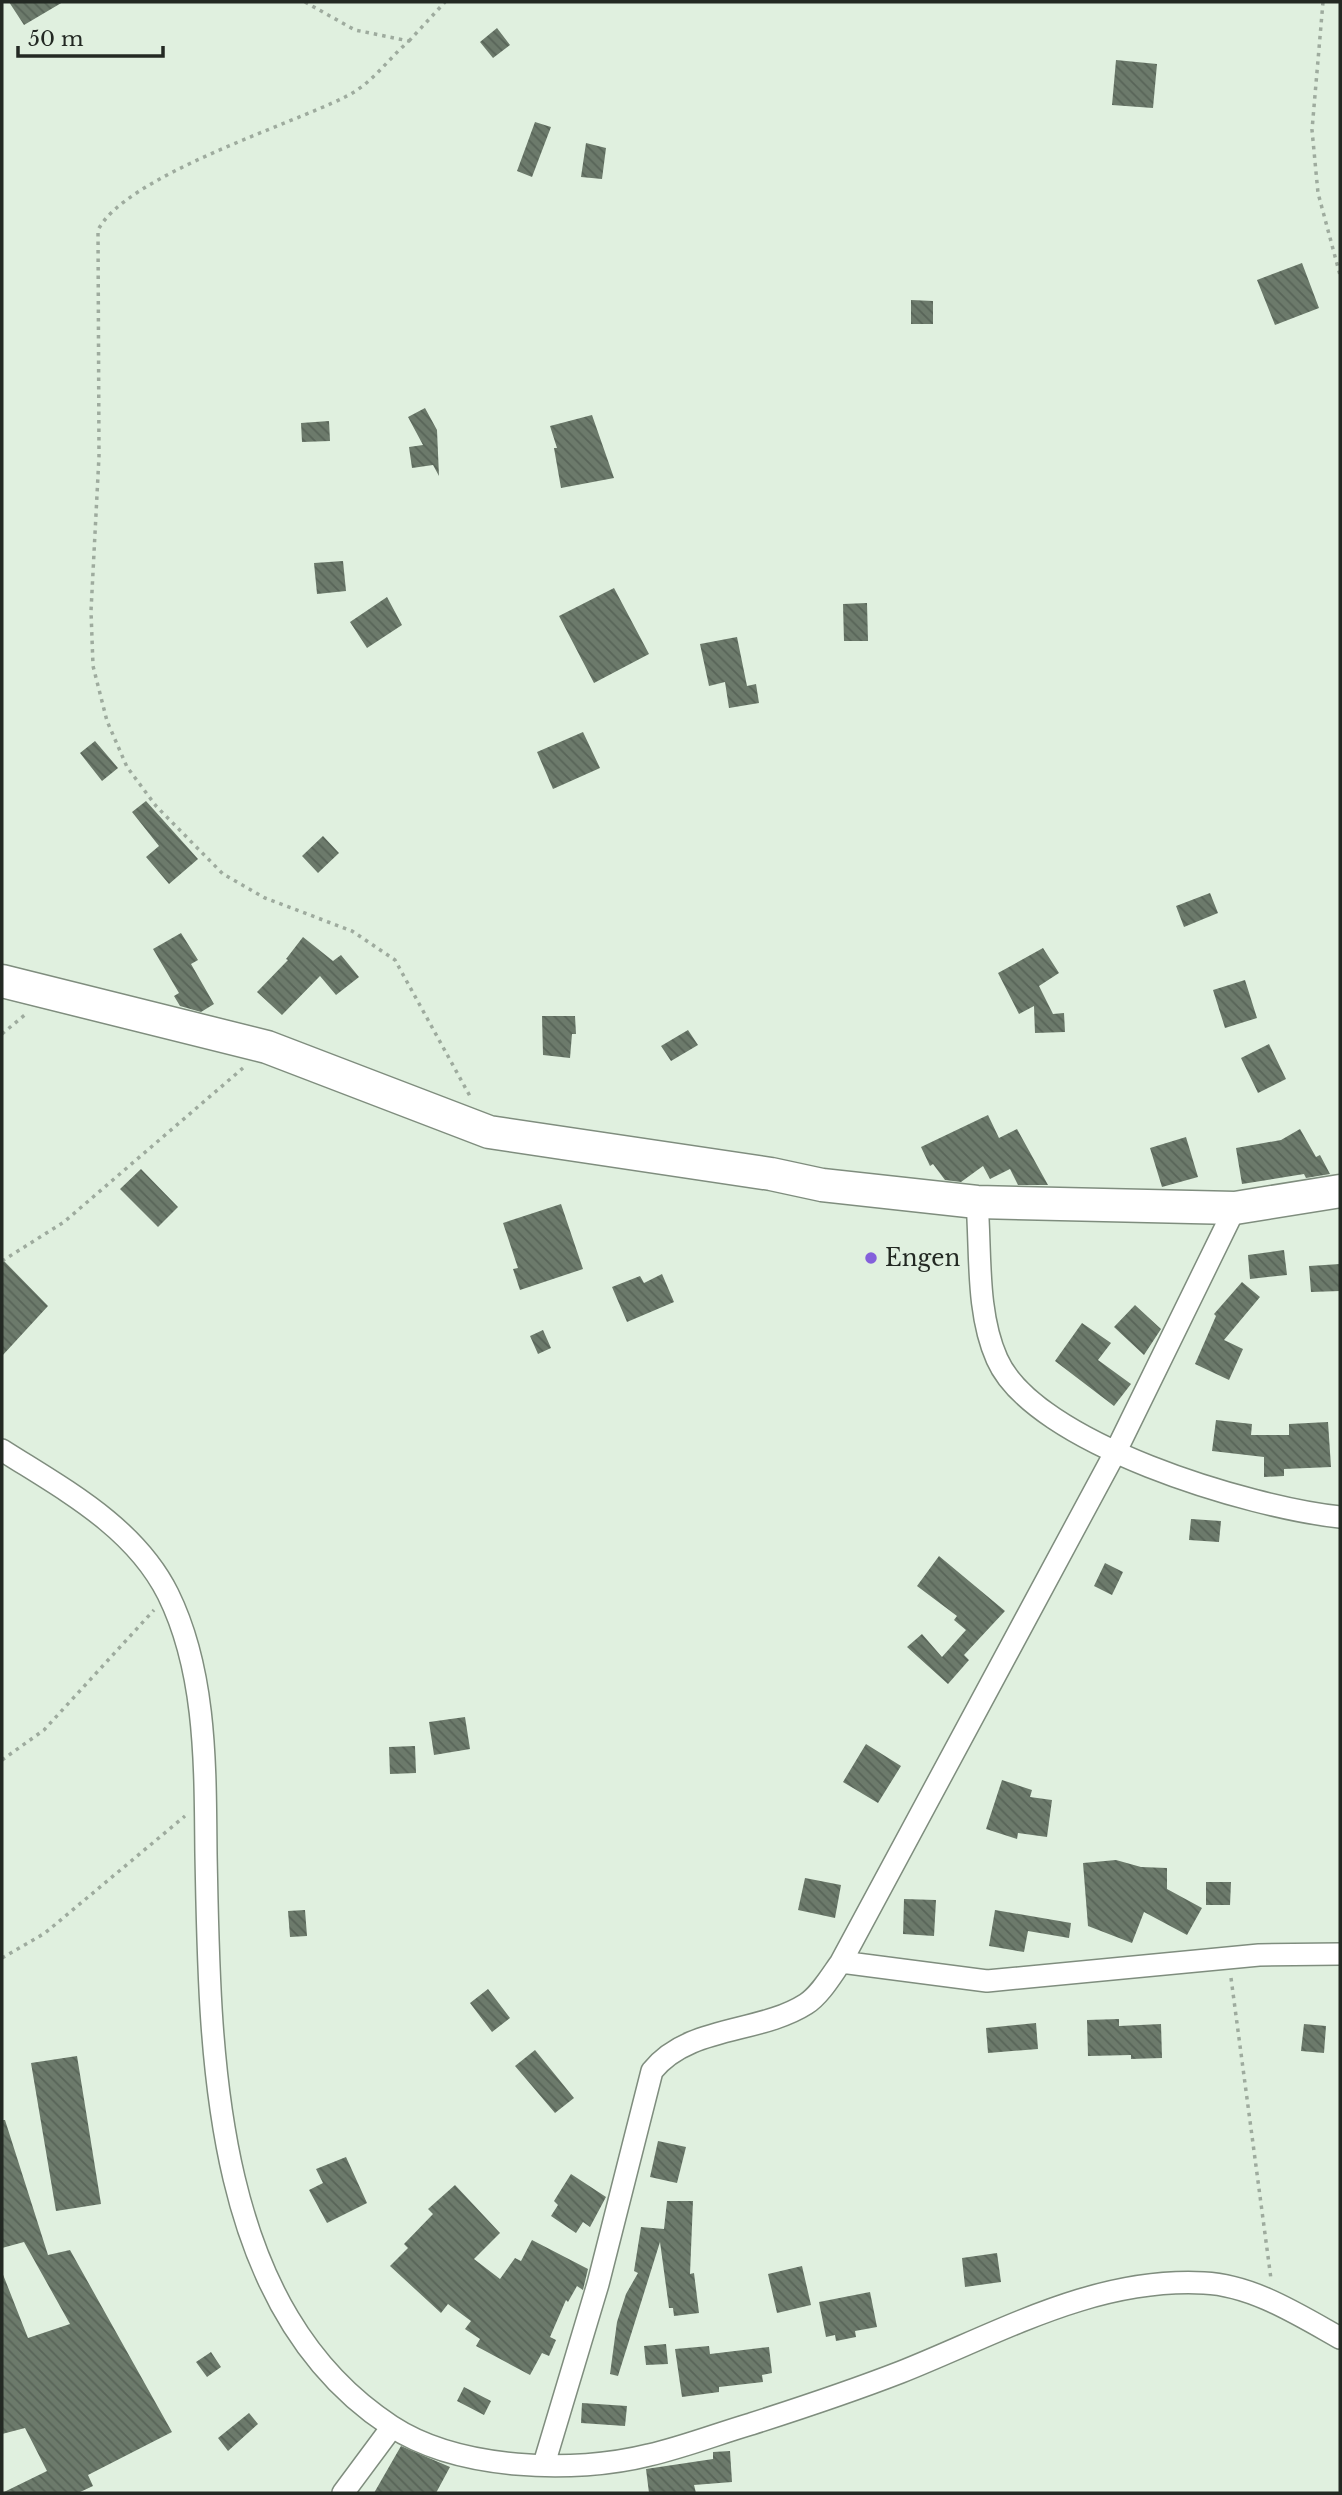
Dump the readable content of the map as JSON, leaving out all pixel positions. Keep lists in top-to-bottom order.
{
  "places": ["Engen"],
  "scale_bar": "50 m"
}
